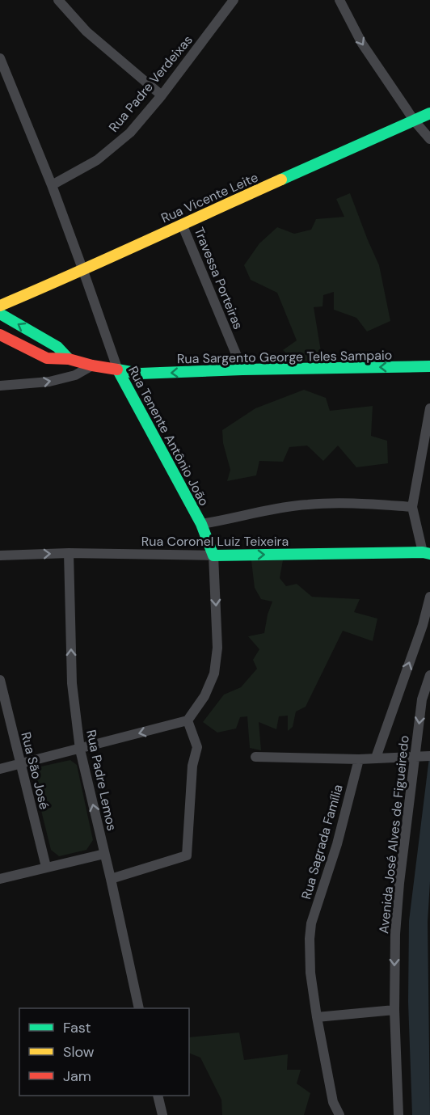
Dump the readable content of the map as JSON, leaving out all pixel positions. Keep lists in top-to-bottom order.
{
  "streets": {
    "main road": [
      "Rua Vicente Leite",
      "Rua Sargento George Teles Sampaio",
      "Rua Tenente Antônio João",
      "Rua Coronel Luiz Teixeira"
    ],
    "street": [
      "Rua Padre Verdeixas",
      "Travessa Porteiras",
      "Rua São José",
      "Rua Padre Lemos",
      "Avenida José Alves de Figueiredo",
      "Rua Sagrada Família"
    ]
  },
  "crossings": [
    ["Rua Padre Verdeixas", "Rua Tenente Antônio João"],
    ["Rua Vicente Leite", "Travessa Porteiras"],
    ["Rua Vicente Leite", "Rua Tenente Antônio João"],
    ["Travessa Porteiras", "Rua Sargento George Teles Sampaio"],
    ["Rua Sargento George Teles Sampaio", "Rua Tenente Antônio João"],
    ["Rua Tenente Antônio João", "Rua Coronel Luiz Teixeira"],
    ["Rua Coronel Luiz Teixeira", "Rua Padre Lemos"]
  ],
  "one_way": [
    "Rua Sargento George Teles Sampaio",
    "Rua Coronel Luiz Teixeira",
    "Rua Padre Lemos",
    "Avenida José Alves de Figueiredo"
  ],
  "legend": ["Fast", "Slow", "Jam"]
}
